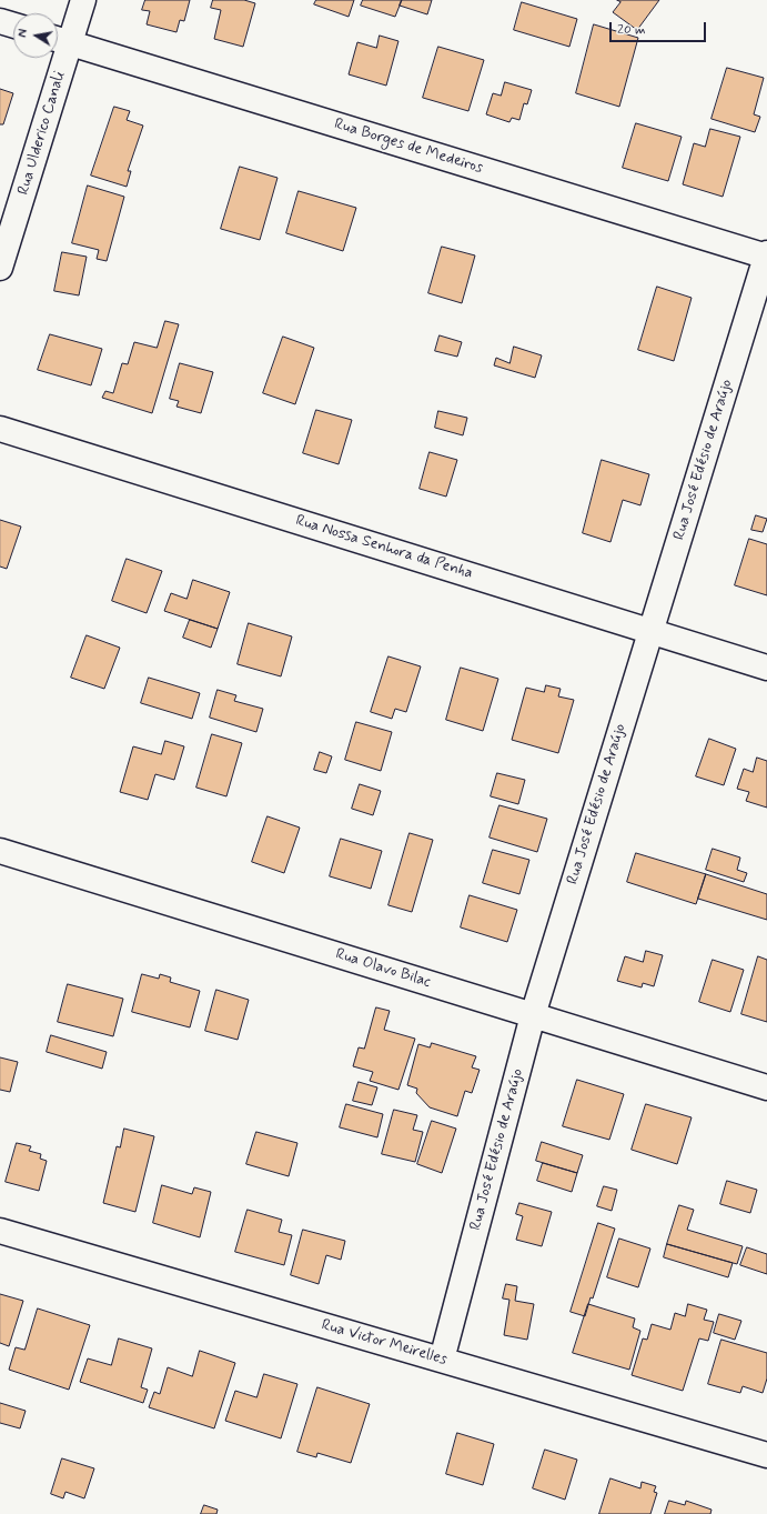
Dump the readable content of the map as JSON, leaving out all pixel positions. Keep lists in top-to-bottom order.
{
  "streets": {
    "street": [
      "Rua Ulderico Canali",
      "Rua Borges de Medeiros",
      "Rua José Edésio de Araújo",
      "Rua Nossa Senhora da Penha",
      "Rua Olavo Bilac",
      "Rua Victor Meirelles"
    ]
  },
  "crossings": [
    ["Rua Ulderico Canali", "Rua Borges de Medeiros"],
    ["Rua Borges de Medeiros", "Rua José Edésio de Araújo"],
    ["Rua José Edésio de Araújo", "Rua Nossa Senhora da Penha"],
    ["Rua José Edésio de Araújo", "Rua Olavo Bilac"],
    ["Rua José Edésio de Araújo", "Rua Victor Meirelles"]
  ],
  "scale_bar": "20 m",
  "north": "left"
}
